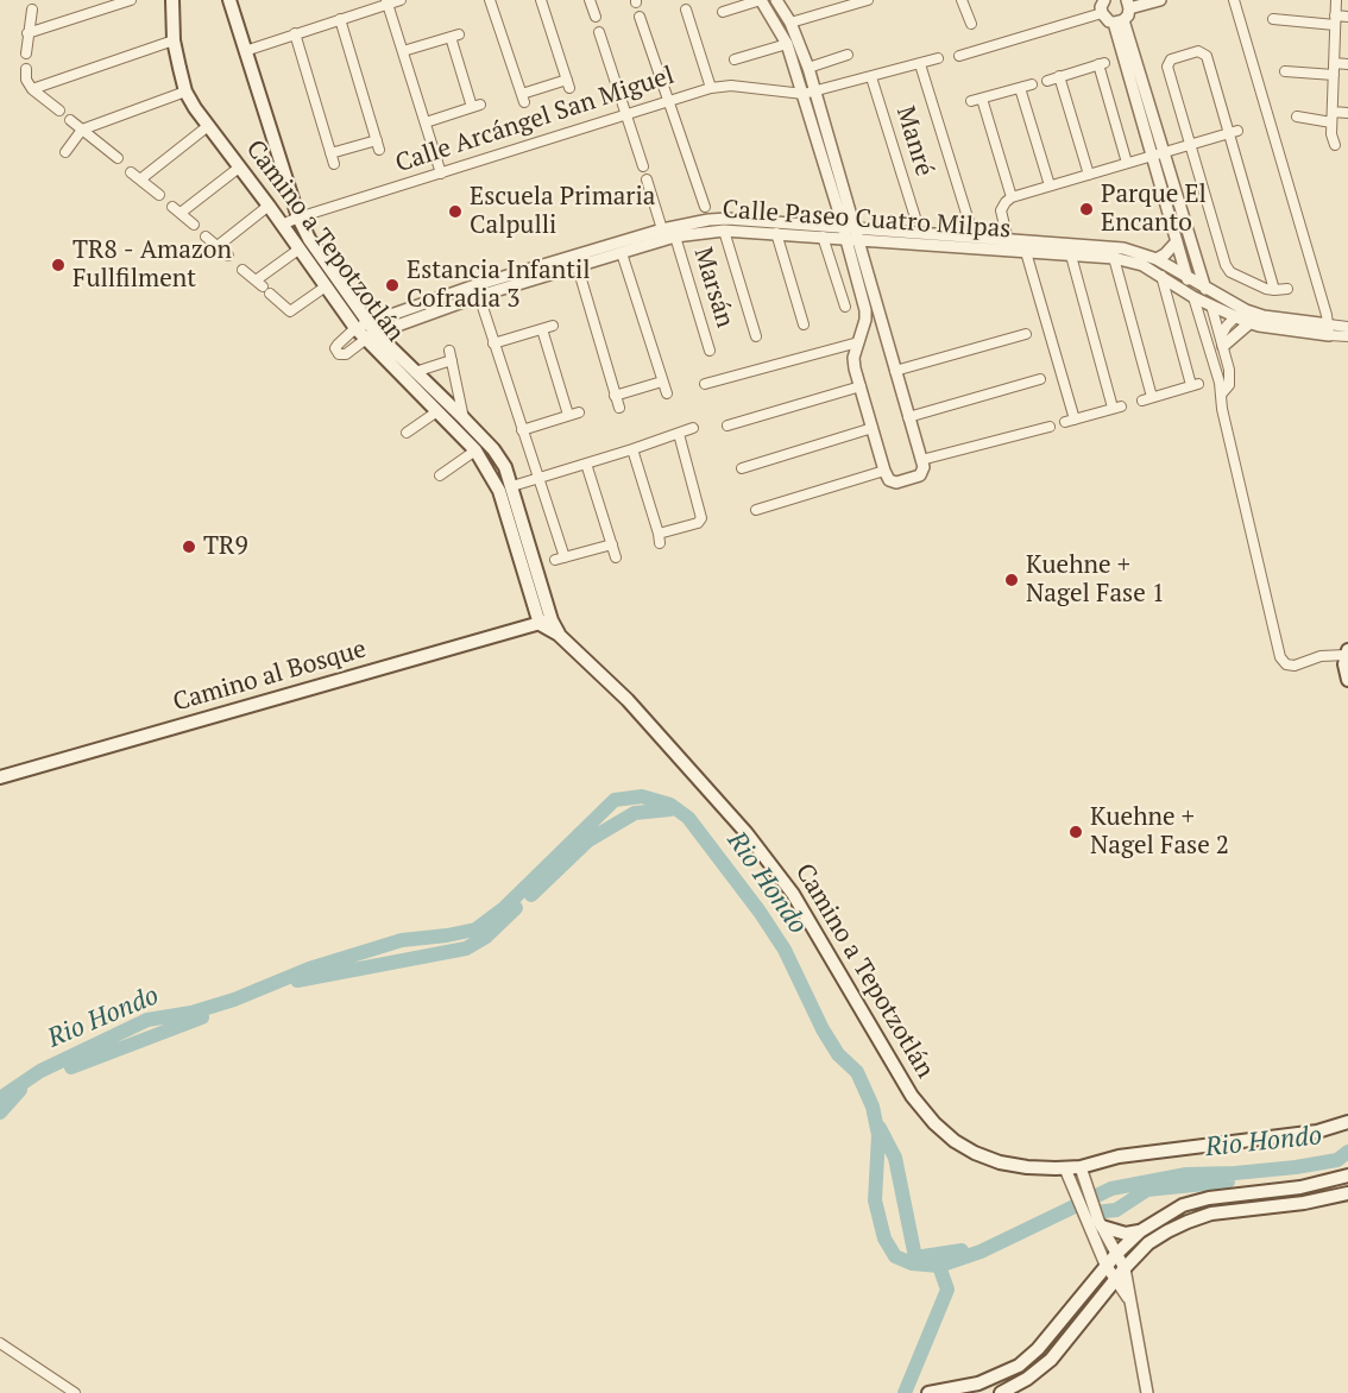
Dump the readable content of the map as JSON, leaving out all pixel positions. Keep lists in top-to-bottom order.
{
  "streets": {
    "main road": ["Camino a Tepotzotlán", "Camino al Bosque"],
    "street": [
      "Calle Arcángel San Miguel",
      "Manré",
      "Calle Paseo Cuatro Milpas",
      "Marsán"
    ]
  },
  "crossings": [
    ["Calle Arcángel San Miguel", "Camino a Tepotzotlán"],
    ["Calle Paseo Cuatro Milpas", "Camino a Tepotzotlán"],
    ["Calle Paseo Cuatro Milpas", "Marsán"],
    ["Camino a Tepotzotlán", "Camino al Bosque"]
  ],
  "water": ["Rio Hondo"],
  "places": [
    "Parque El Encanto",
    "Escuela Primaria Calpulli",
    "TR8 - Amazon Fullfilment",
    "Estancia Infantil Cofradia 3",
    "TR9",
    "Kuehne + Nagel Fase 1",
    "Kuehne + Nagel Fase 2"
  ]
}
